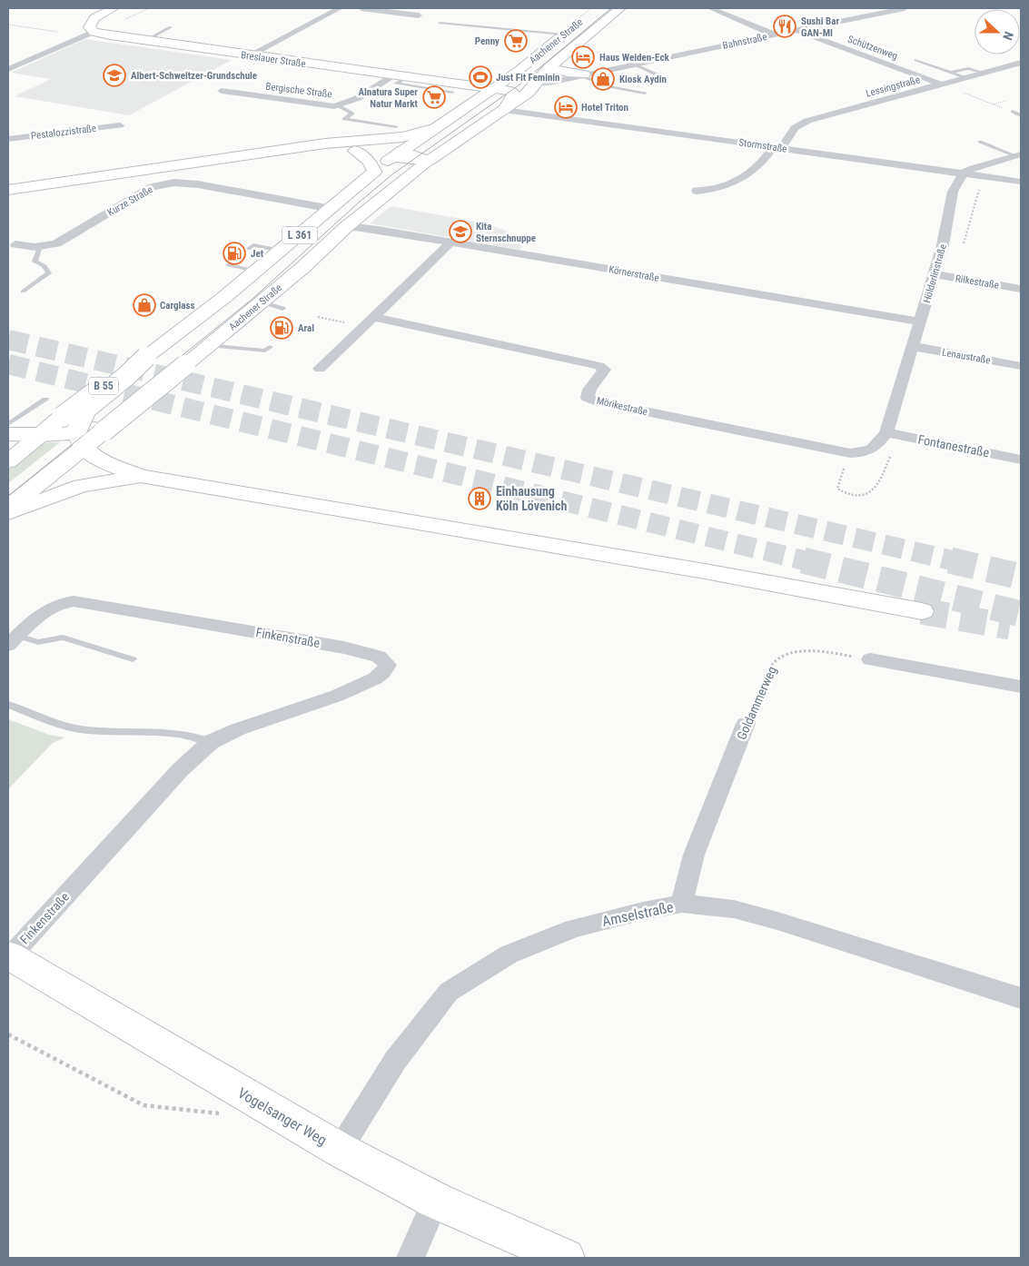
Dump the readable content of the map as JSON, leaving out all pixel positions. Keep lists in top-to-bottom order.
{
  "streets": {
    "main road": [
      "Aachener Straße",
      "Bahnstraße",
      "Breslauer Straße",
      "L 361",
      "Vogelsanger Weg"
    ],
    "street": [
      "Schützenweg",
      "Lessingstraße",
      "Bergische Straße",
      "Pestalozzistraße",
      "Stormstraße",
      "Kurze Straße",
      "Körnerstraße",
      "Hölderlinstraße",
      "Rilkestraße",
      "Lenaustraße",
      "Mörikestraße",
      "Fontanestraße",
      "Finkenstraße",
      "Goldammerweg",
      "Amselstraße"
    ]
  },
  "crossings": [
    ["Aachener Straße", "Bahnstraße"],
    ["Aachener Straße", "Breslauer Straße"],
    ["Aachener Straße", "Stormstraße"],
    ["Aachener Straße", "Kurze Straße"],
    ["Aachener Straße", "Körnerstraße"],
    ["Bahnstraße", "Schützenweg"],
    ["Schützenweg", "Lessingstraße"],
    ["Breslauer Straße", "Bergische Straße"],
    ["Lessingstraße", "Stormstraße"],
    ["Stormstraße", "Hölderlinstraße"],
    ["Körnerstraße", "Hölderlinstraße"],
    ["Hölderlinstraße", "Rilkestraße"],
    ["Hölderlinstraße", "Lenaustraße"],
    ["Hölderlinstraße", "Mörikestraße"],
    ["Hölderlinstraße", "Fontanestraße"],
    ["Mörikestraße", "Fontanestraße"],
    ["Finkenstraße", "Vogelsanger Weg"],
    ["Goldammerweg", "Amselstraße"],
    ["Amselstraße", "Vogelsanger Weg"]
  ],
  "places": {
    "restaurant": ["Sushi Bar GAN-MI"],
    "supermarket": ["Penny", "Alnatura Super Natur Markt"],
    "hotel": ["Haus Weiden-Eck", "Hotel Triton"],
    "school or university": ["Albert-Schweitzer-Grundschule", "Kita Sternschnuppe"],
    "sports": ["Just Fit Feminin"],
    "shop": ["Kiosk Aydin", "Carglass"],
    "fuel station": ["Jet", "Aral"],
    "building": ["Einhausung Köln Lövenich"]
  },
  "north": "right"
}
